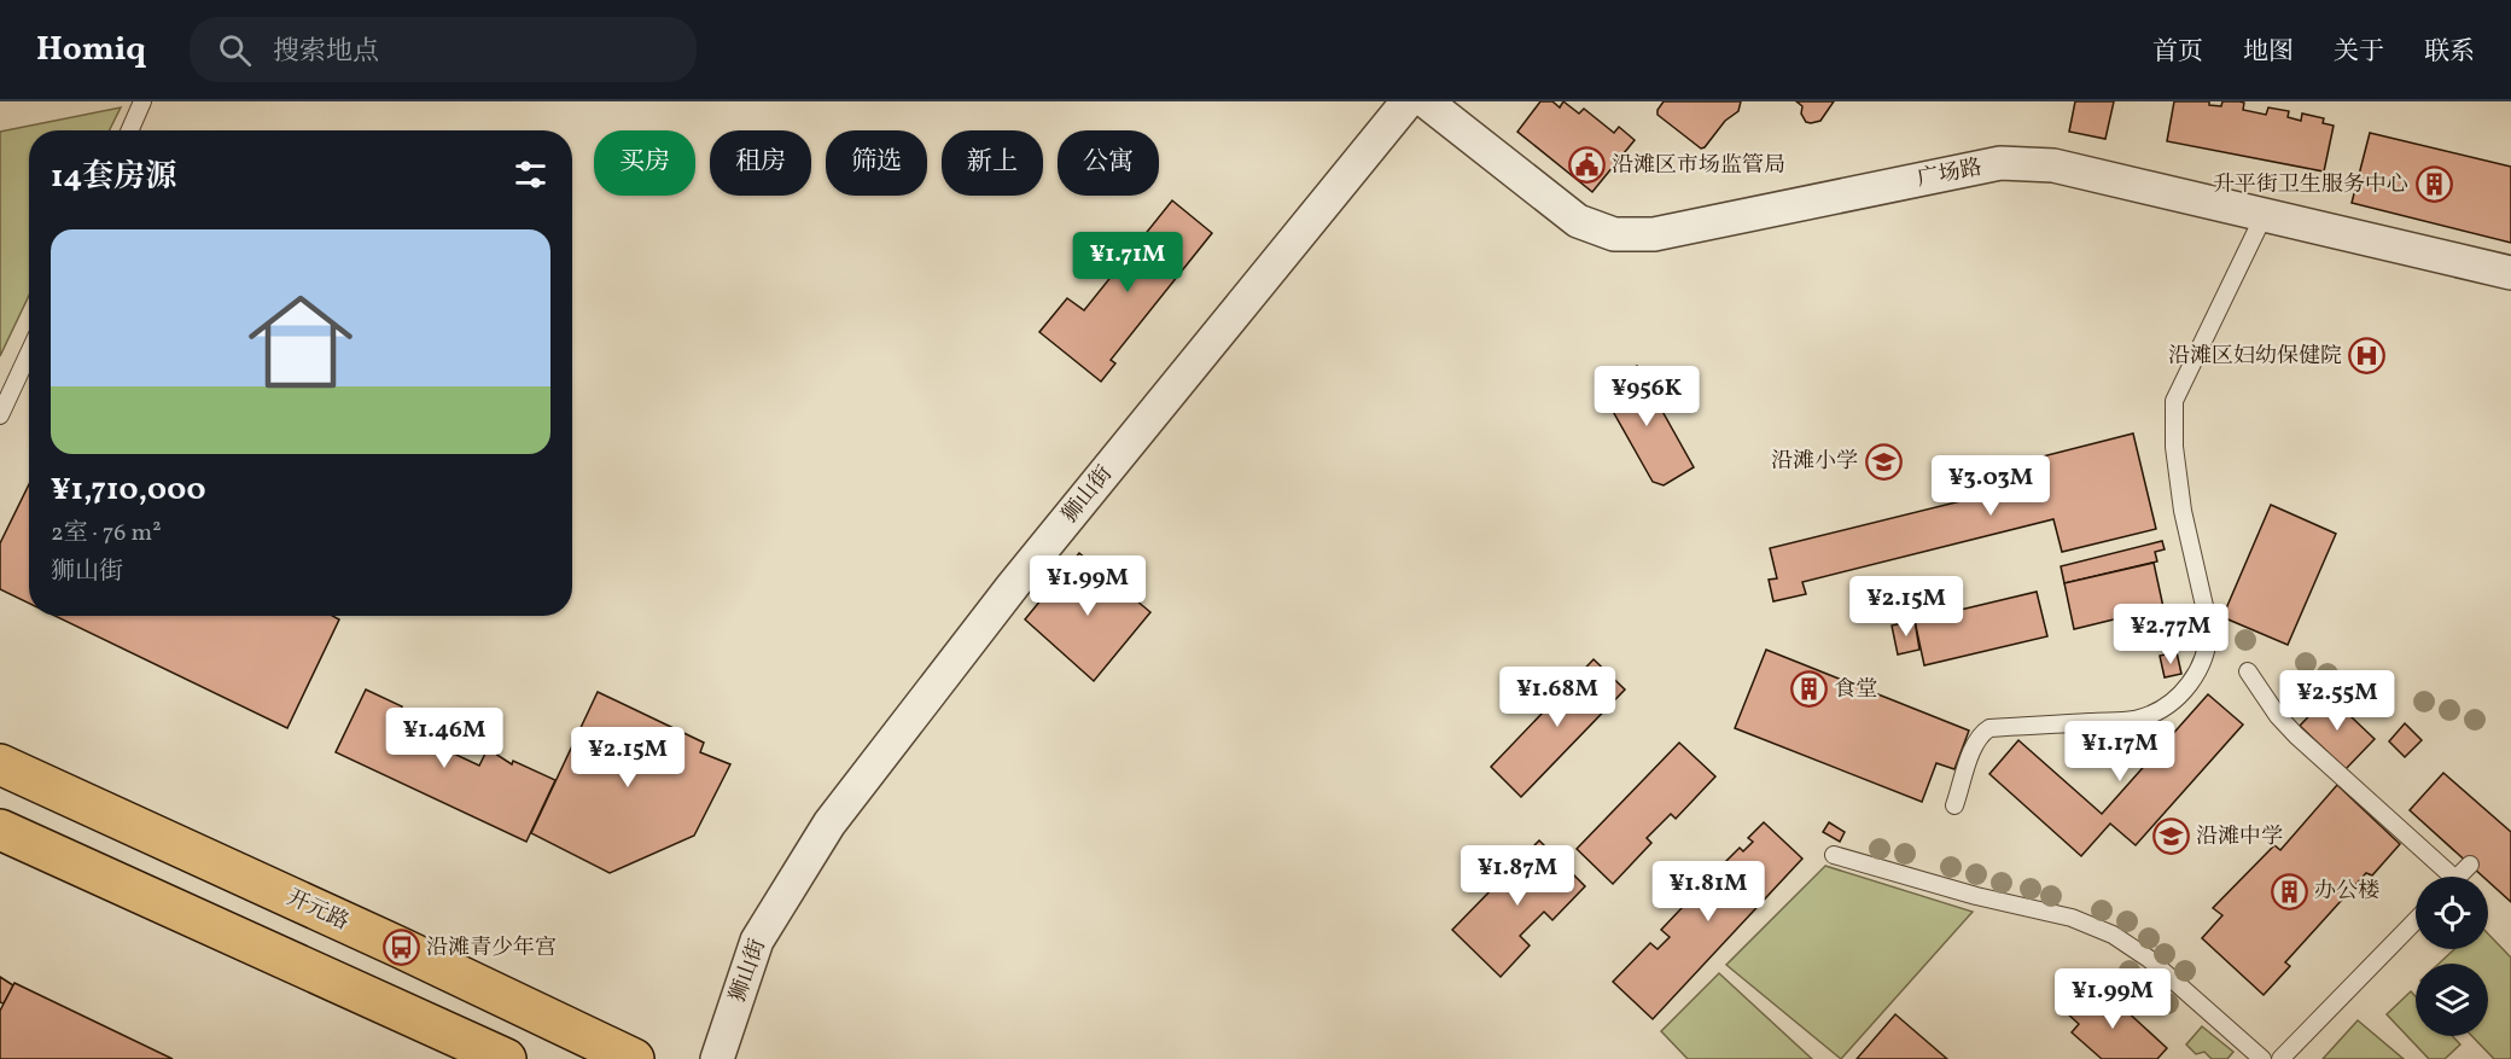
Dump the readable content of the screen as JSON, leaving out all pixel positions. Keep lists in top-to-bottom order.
{
  "streets": {
    "main road": ["开元路"],
    "street": ["广场路", "狮山街"]
  },
  "places": {
    "public building": ["沿滩区市场监管局"],
    "building": ["升平街卫生服务中心", "食堂", "办公楼"],
    "hospital": ["沿滩区妇幼保健院"],
    "school or university": ["沿滩小学", "沿滩中学"],
    "bus stop": ["沿滩青少年宫"]
  },
  "page": {
    "header": "Homiq",
    "search": "搜索地点",
    "nav": [
      "首页",
      "地图",
      "关于",
      "联系"
    ],
    "chip": [
      "买房",
      "租房",
      "筛选",
      "新上",
      "公寓"
    ],
    "heading": "14套房源",
    "list": [
      {
        "name": "¥1,710,000",
        "note": "2室 · 76 m² · 狮山街"
      }
    ],
    "price": [
      "¥1.71M",
      "¥956K",
      "¥3.03M",
      "¥1.99M",
      "¥2.15M",
      "¥2.77M",
      "¥1.68M",
      "¥2.55M",
      "¥1.46M",
      "¥1.17M",
      "¥2.15M",
      "¥1.87M",
      "¥1.81M",
      "¥1.99M"
    ]
  }
}
